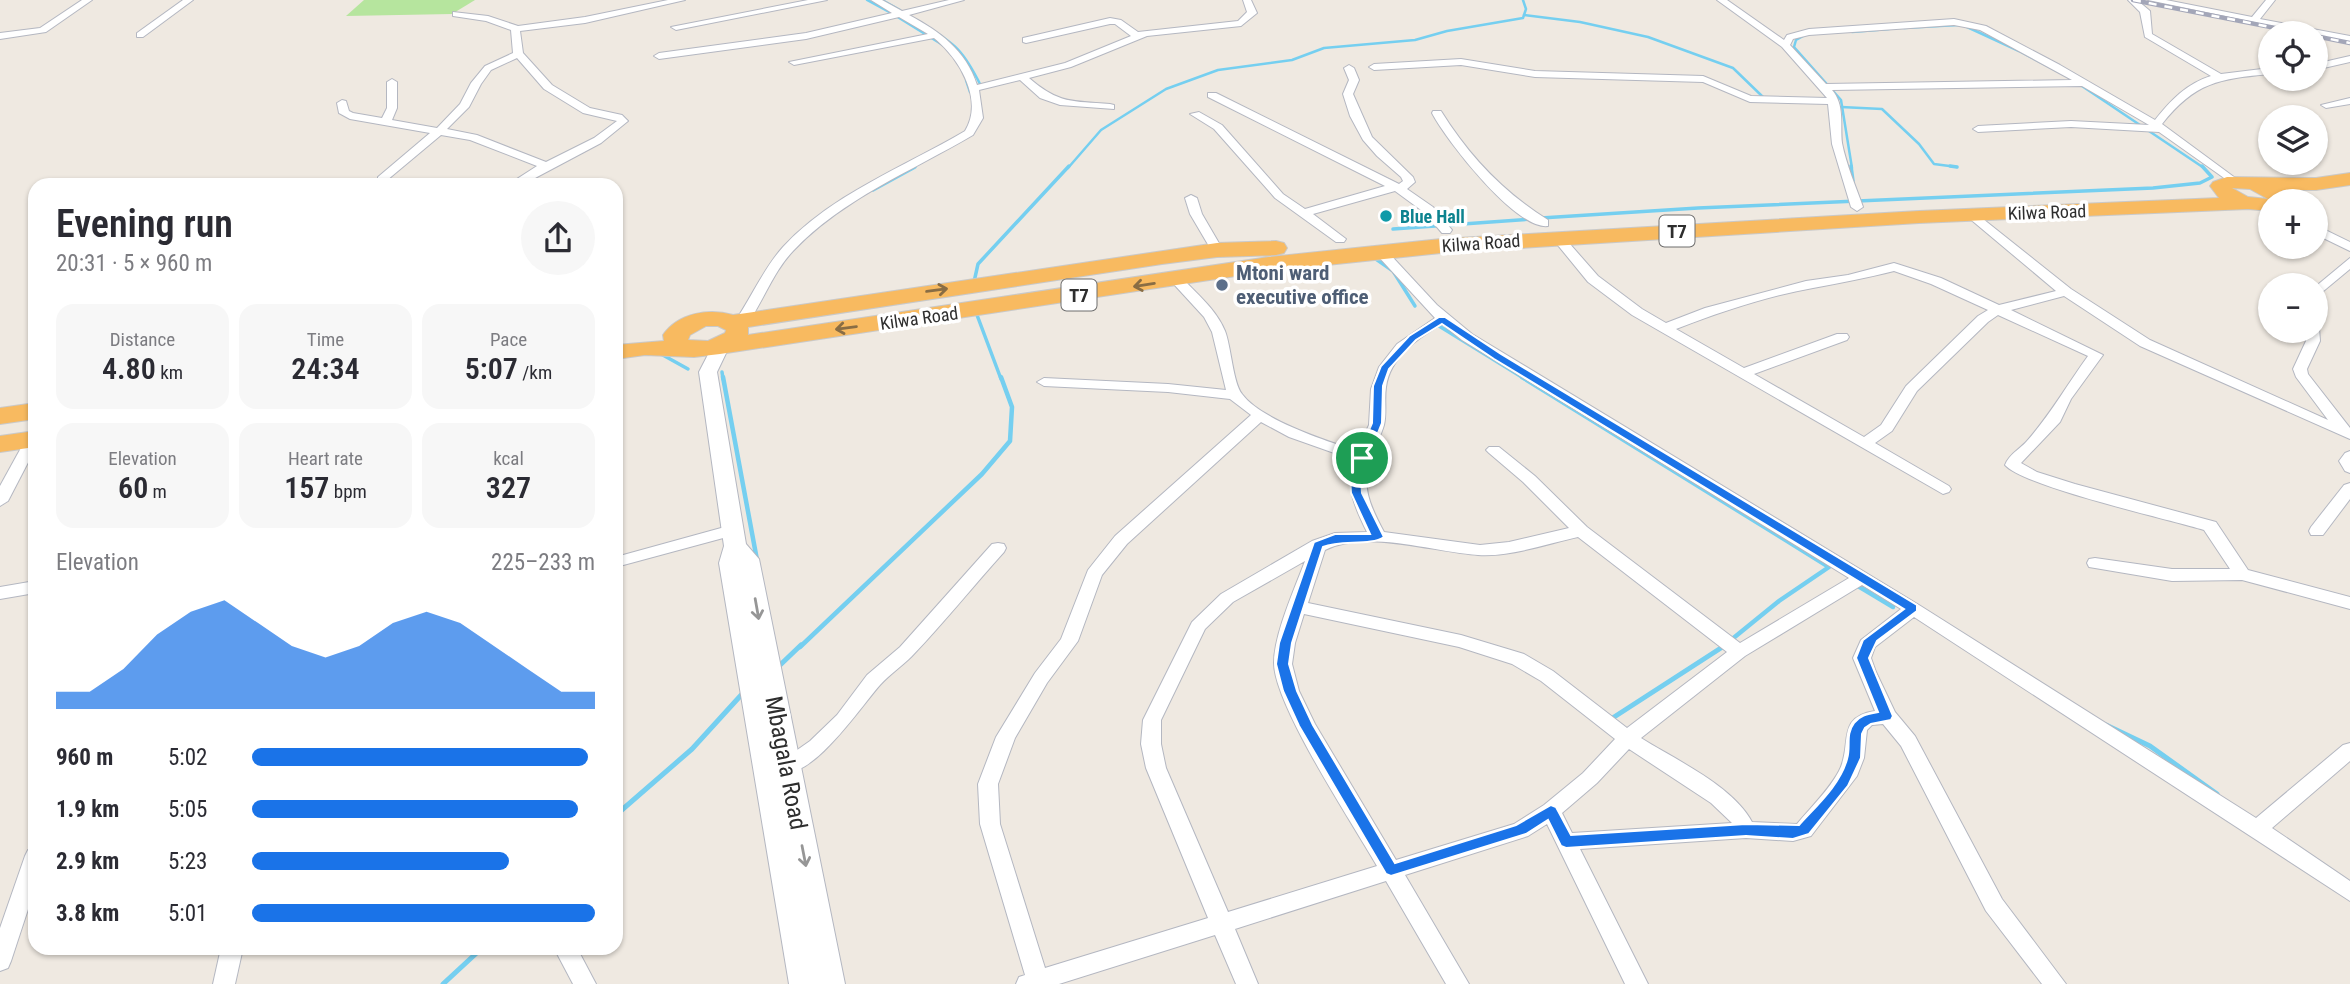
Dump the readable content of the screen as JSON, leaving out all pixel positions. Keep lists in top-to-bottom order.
{
  "streets": {
    "highway": ["Kilwa Road", "T7"],
    "street": ["Mbagala Road"]
  },
  "crossings": [
    ["Kilwa Road", "T7"]
  ],
  "places": ["Blue Hall", "Mtoni ward executive office"],
  "page": {
    "map_buttons": ["+", "−"],
    "heading": ["Evening run", "20:31 · 5 × 960 m"],
    "stats": [
      ["Distance", "4.80 km"],
      ["Time", "24:34"],
      ["Pace", "5:07 /km"],
      ["Elevation", "60 m"],
      ["Heart rate", "157 bpm"],
      ["kcal", "327"]
    ],
    "chart": ["Elevation", "225–233 m"],
    "list": [
      {
        "name": "960 m",
        "note": "5:02"
      },
      {
        "name": "1.9 km",
        "note": "5:05"
      },
      {
        "name": "2.9 km",
        "note": "5:23"
      },
      {
        "name": "3.8 km",
        "note": "5:01"
      }
    ]
  }
}
